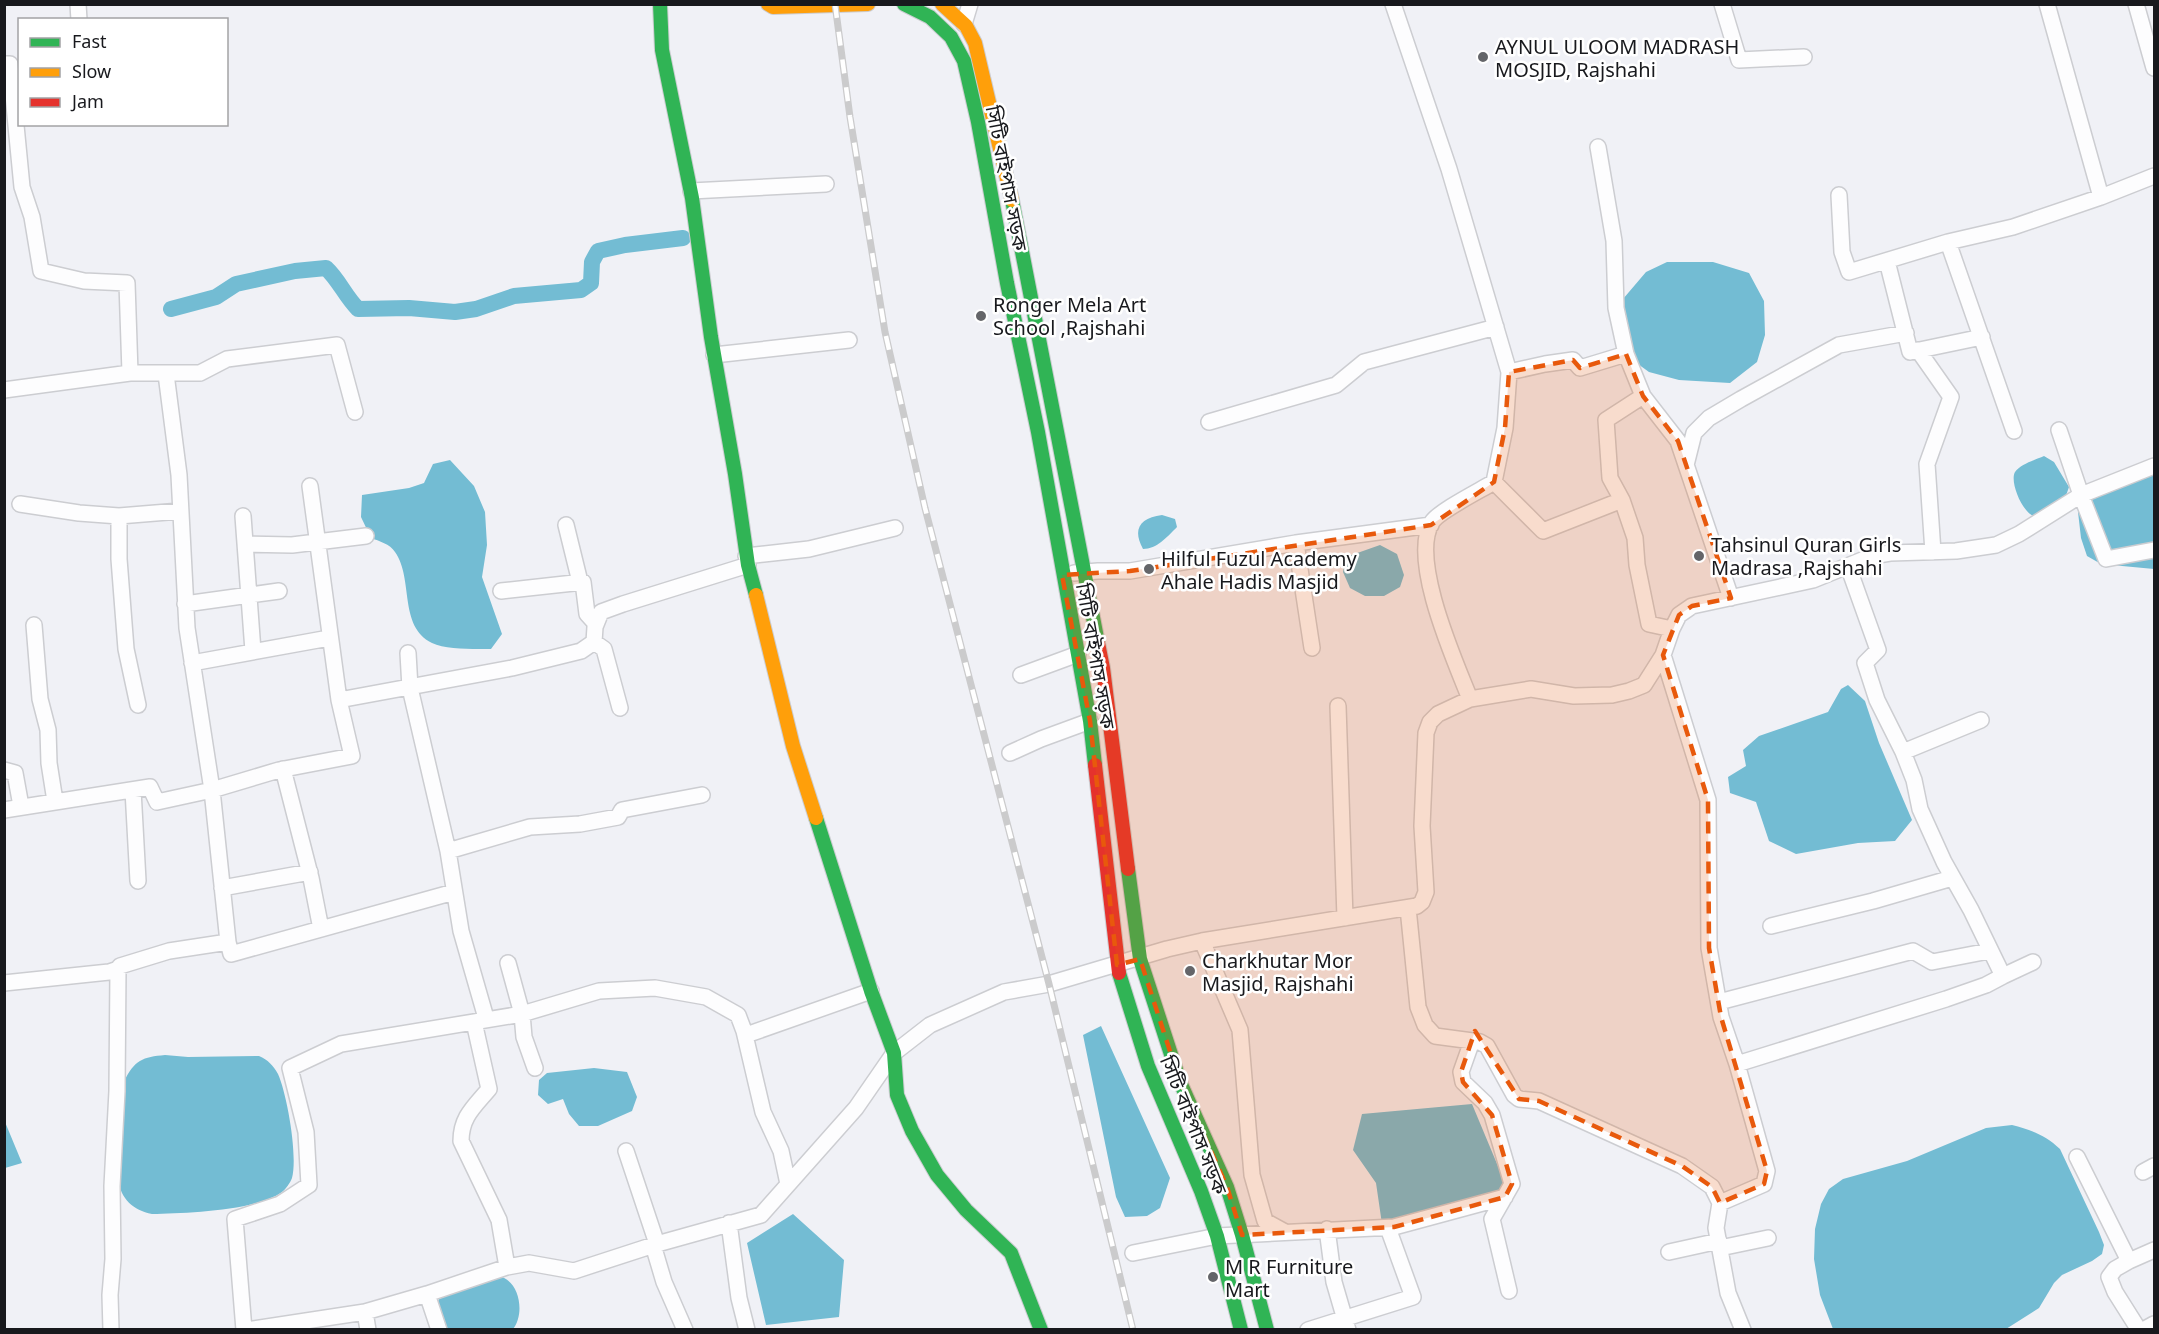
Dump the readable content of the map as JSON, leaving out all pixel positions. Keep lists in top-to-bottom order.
{
  "streets": {
    "main road": ["সিটি বাইপাস সড়ক"]
  },
  "places": [
    "AYNUL ULOOM MADRASH MOSJID, Rajshahi",
    "Ronger Mela Art School ,Rajshahi",
    "Tahsinul Quran Girls Madrasa ,Rajshahi",
    "Hilful Fuzul Academy Ahale Hadis Masjid",
    "Charkhutar Mor Masjid, Rajshahi",
    "M R Furniture Mart"
  ],
  "legend": ["Fast", "Slow", "Jam"]
}
